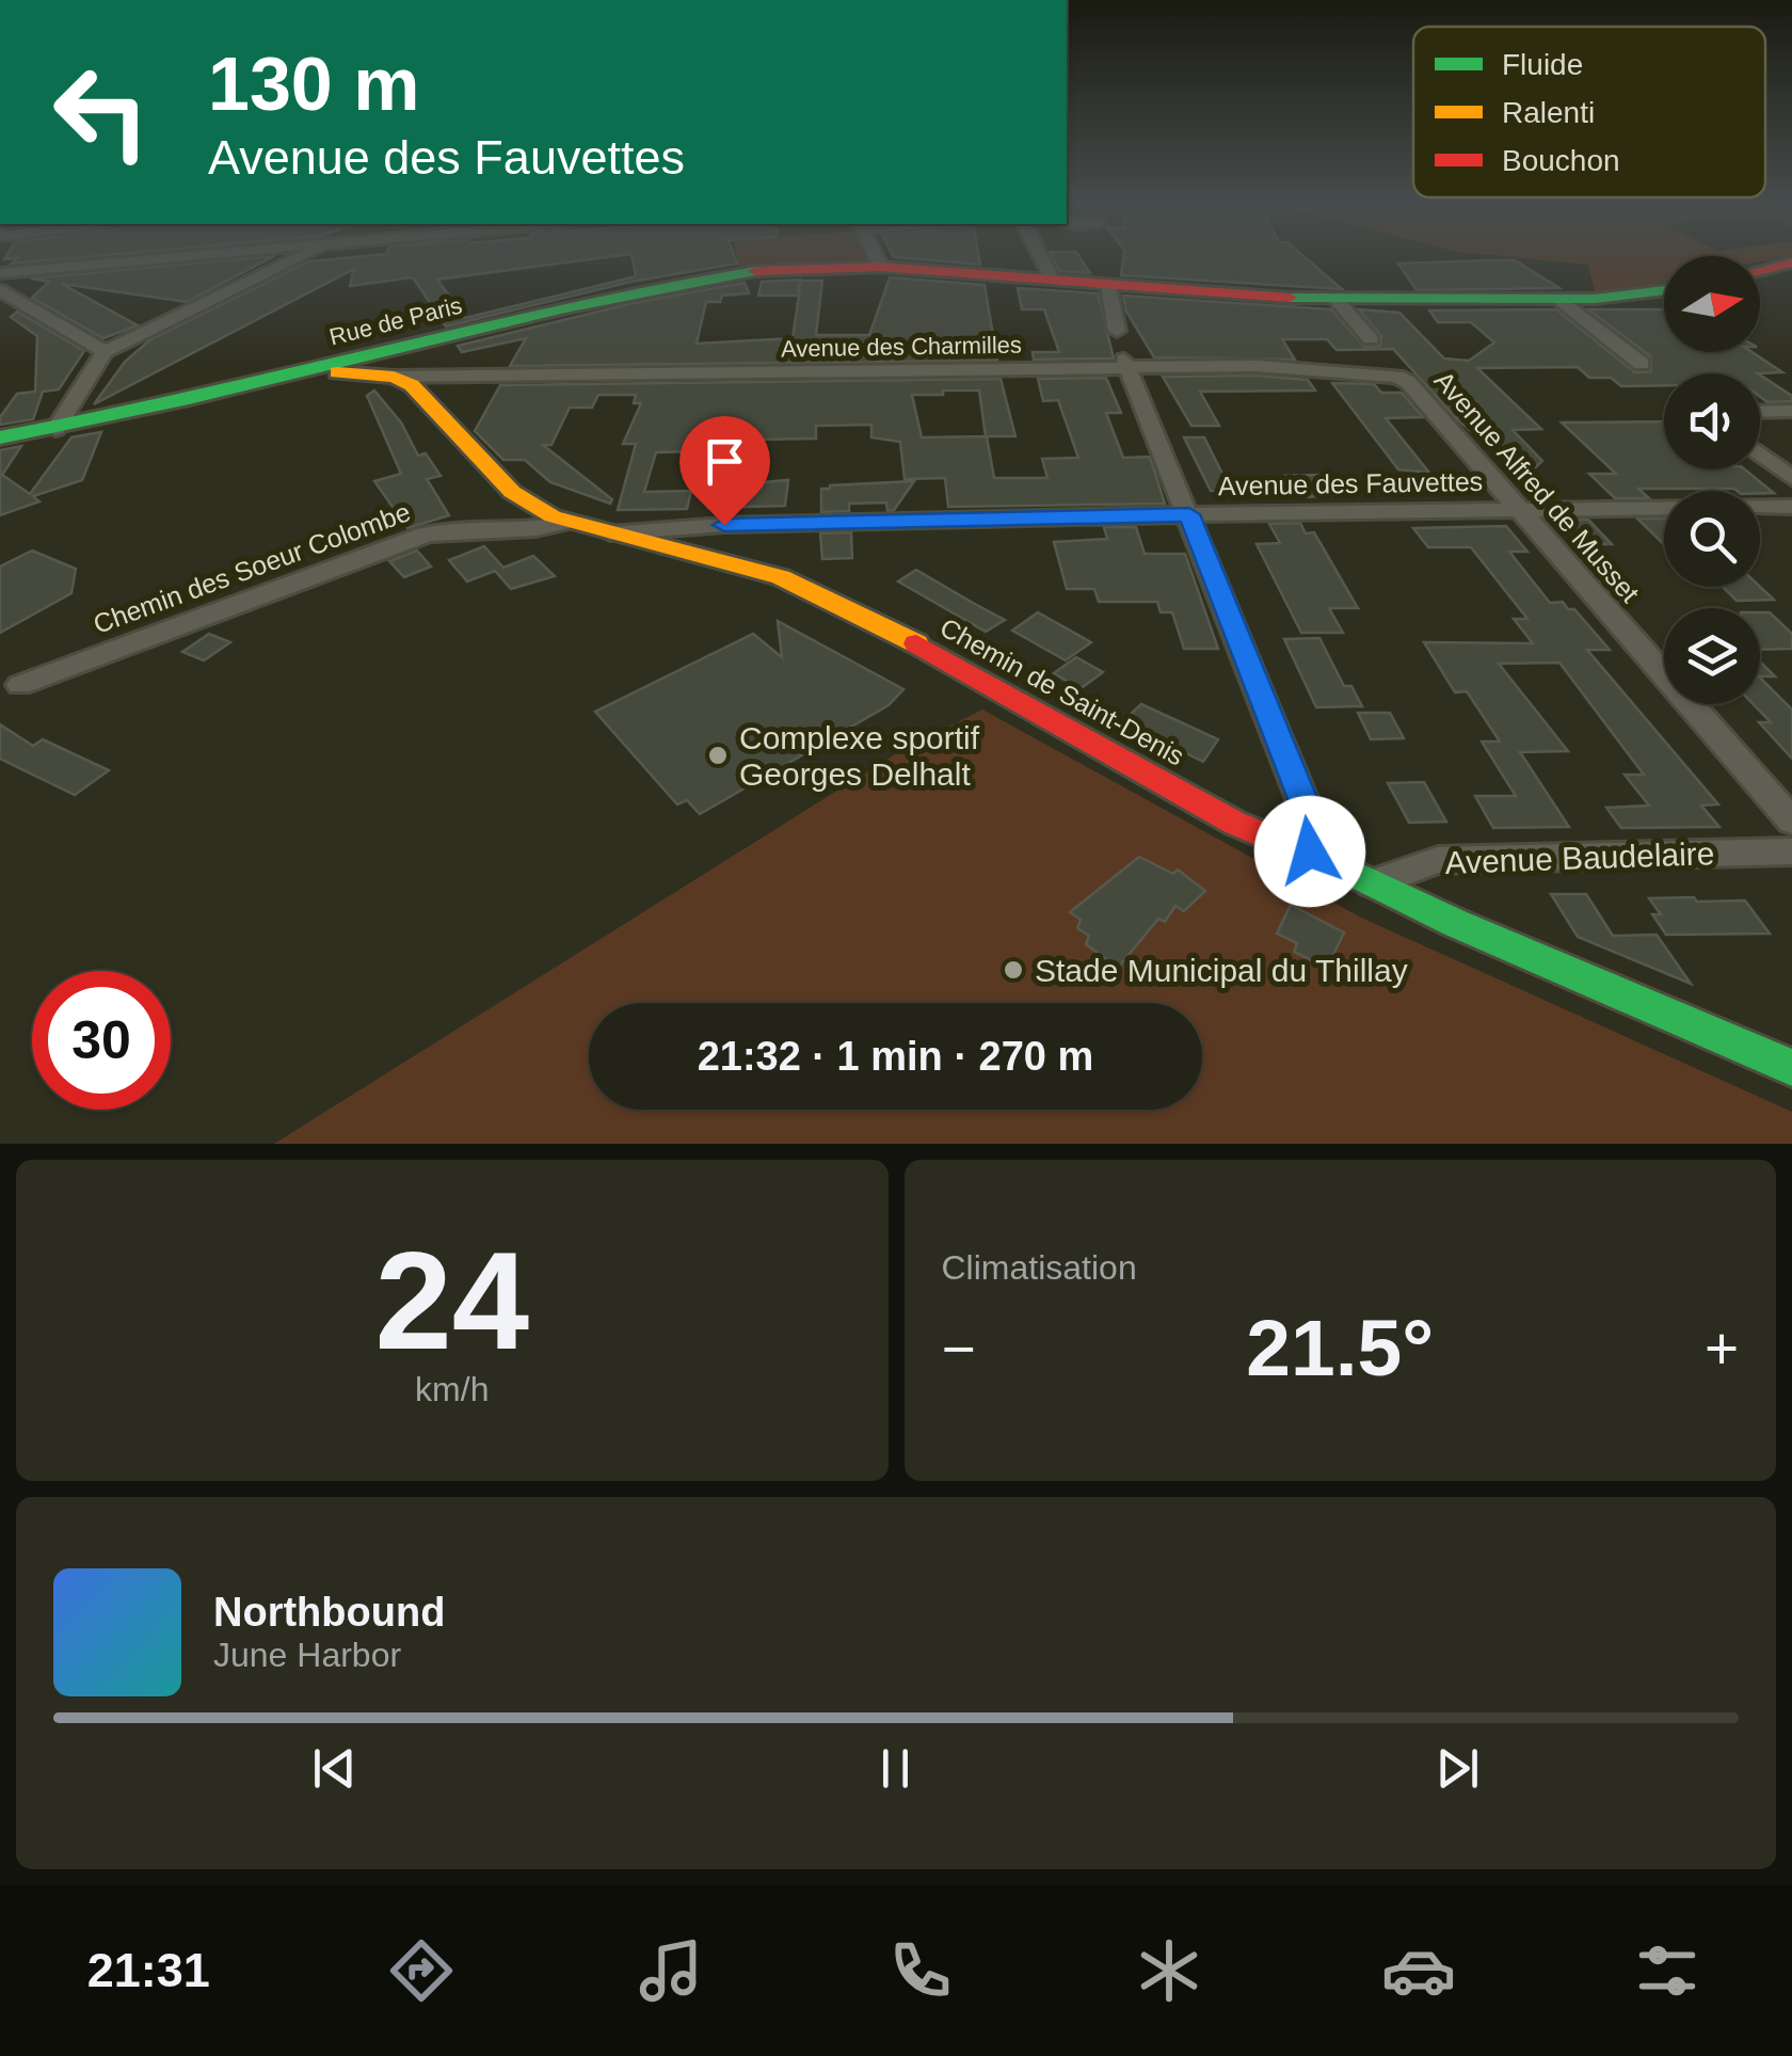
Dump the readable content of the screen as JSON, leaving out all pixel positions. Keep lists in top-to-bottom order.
{
  "streets": {
    "street": [
      "Rue de Paris",
      "Avenue des Charmilles",
      "Avenue des Fauvettes",
      "Avenue Alfred de Musset",
      "Chemin des Soeur Colombe",
      "Chemin de Saint-Denis",
      "Avenue Baudelaire"
    ]
  },
  "crossings": [
    ["Avenue des Charmilles", "Avenue Alfred de Musset"],
    ["Avenue des Charmilles", "Chemin de Saint-Denis"],
    ["Avenue des Fauvettes", "Avenue Alfred de Musset"],
    ["Avenue des Fauvettes", "Chemin de Saint-Denis"],
    ["Chemin des Soeur Colombe", "Chemin de Saint-Denis"],
    ["Chemin de Saint-Denis", "Avenue Baudelaire"]
  ],
  "places": ["Complexe sportif Georges Delhalt", "Stade Municipal du Thillay"],
  "legend": ["Fluide", "Ralenti", "Bouchon"],
  "north": "right",
  "page": {
    "turn": ["130 m", "Avenue des Fauvettes"],
    "limit": "30",
    "trip": "21:32 · 1 min · 270 m",
    "tile": [
      ["24", "km/h"],
      "Climatisation"
    ],
    "heat": ["−", "21.5°", "+"],
    "song": ["Northbound", "June Harbor"],
    "tabs": "21:31"
  }
}
